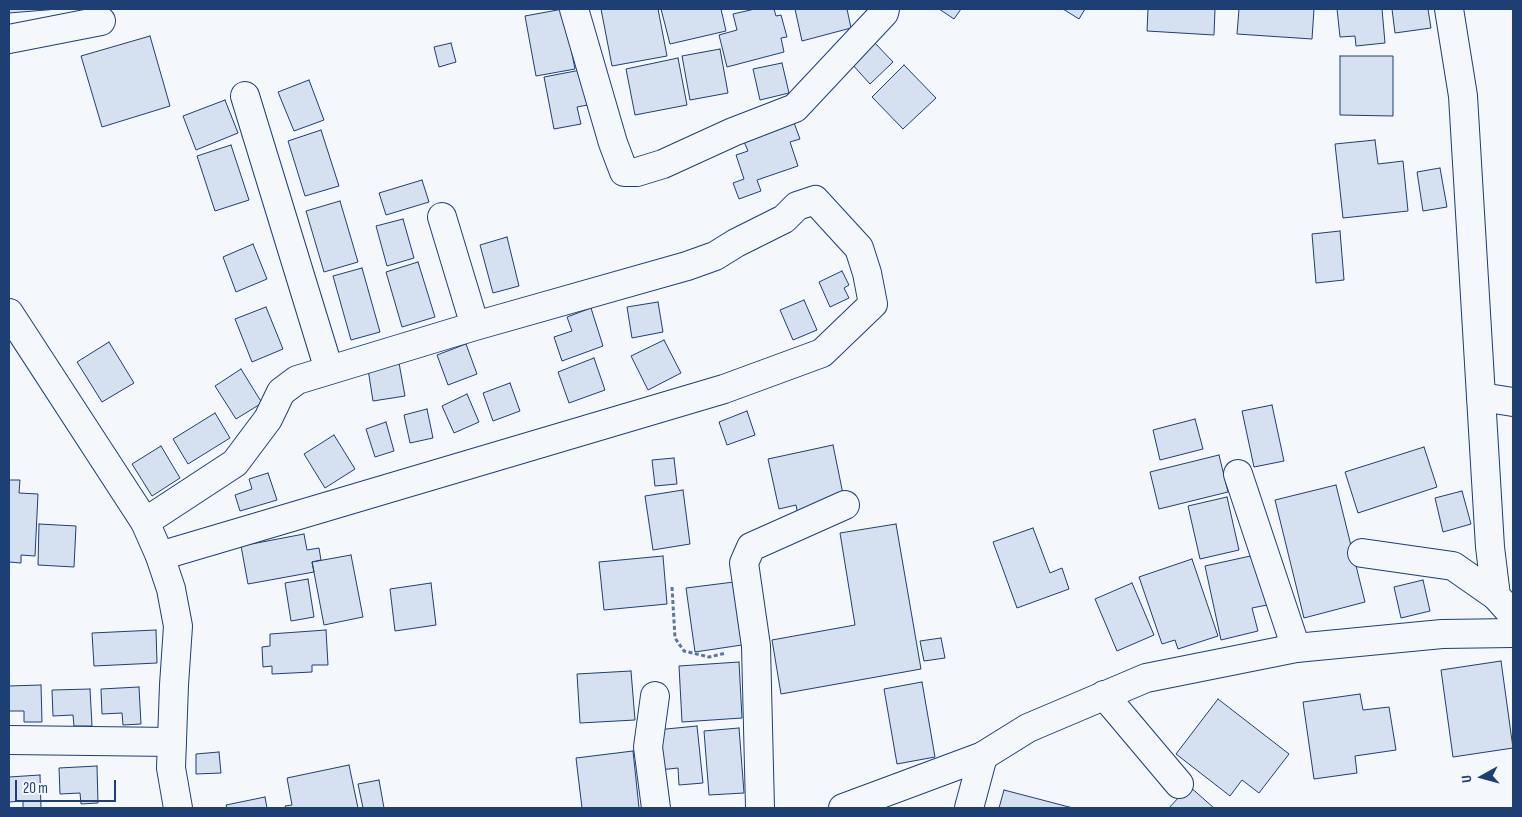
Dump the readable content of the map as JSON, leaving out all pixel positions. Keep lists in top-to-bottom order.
{
  "scale_bar": "20 m",
  "north": "left"
}
